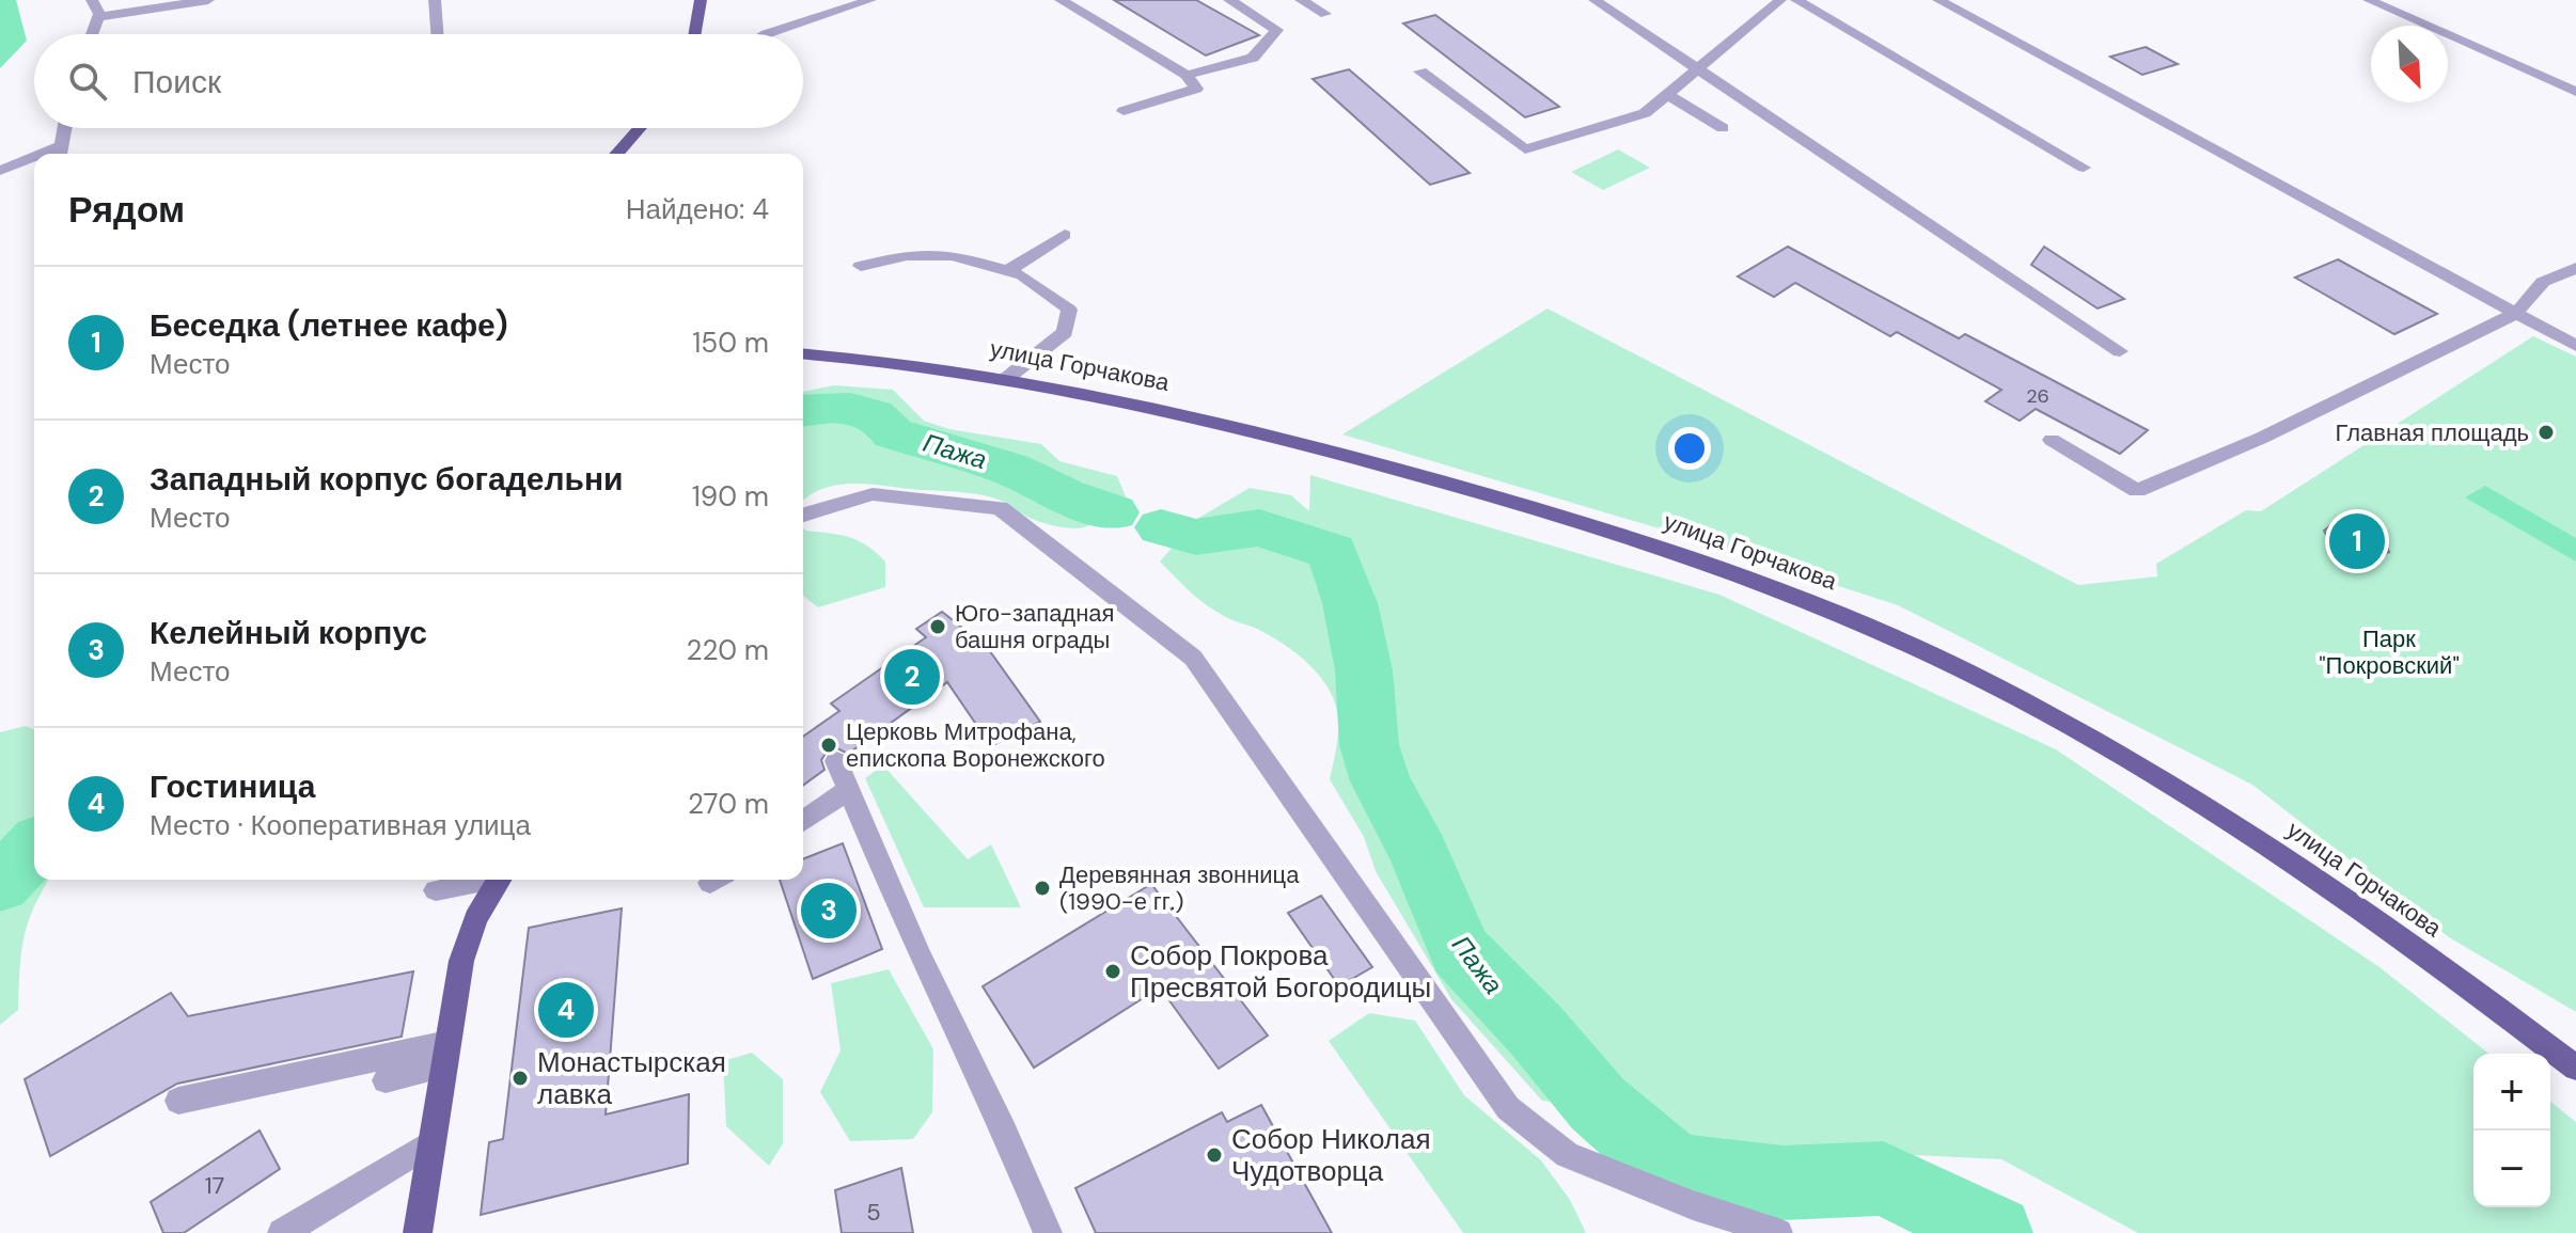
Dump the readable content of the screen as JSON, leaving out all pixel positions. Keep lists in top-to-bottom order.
{
  "streets": {
    "main road": ["улица Горчакова"]
  },
  "water": ["Пажа"],
  "parks": ["Парк \"Покровский\""],
  "places": [
    "Главная площадь",
    "Юго-западная башня ограды",
    "Церковь Митрофана, епископа Воронежского",
    "Деревянная звонница (1990-е гг.)",
    "Собор Покрова Пресвятой Богородицы",
    "Монастырская лавка",
    "Собор Николая Чудотворца"
  ],
  "house_numbers": ["26", "17", "5"],
  "north": "bottom right",
  "page": {
    "search": "Поиск",
    "heading": ["Рядом", "Найдено: 4"],
    "list": [
      {
        "mark": "1",
        "name": "Беседка (летнее кафе)",
        "note": "Место",
        "value": "150 m"
      },
      {
        "mark": "2",
        "name": "Западный корпус богадельни",
        "note": "Место",
        "value": "190 m"
      },
      {
        "mark": "3",
        "name": "Келейный корпус",
        "note": "Место",
        "value": "220 m"
      },
      {
        "mark": "4",
        "name": "Гостиница",
        "note": "Место · Кооперативная улица",
        "value": "270 m"
      }
    ],
    "pins": [
      "1",
      "2",
      "3",
      "4"
    ],
    "map_buttons": ["+", "−"]
  }
}
